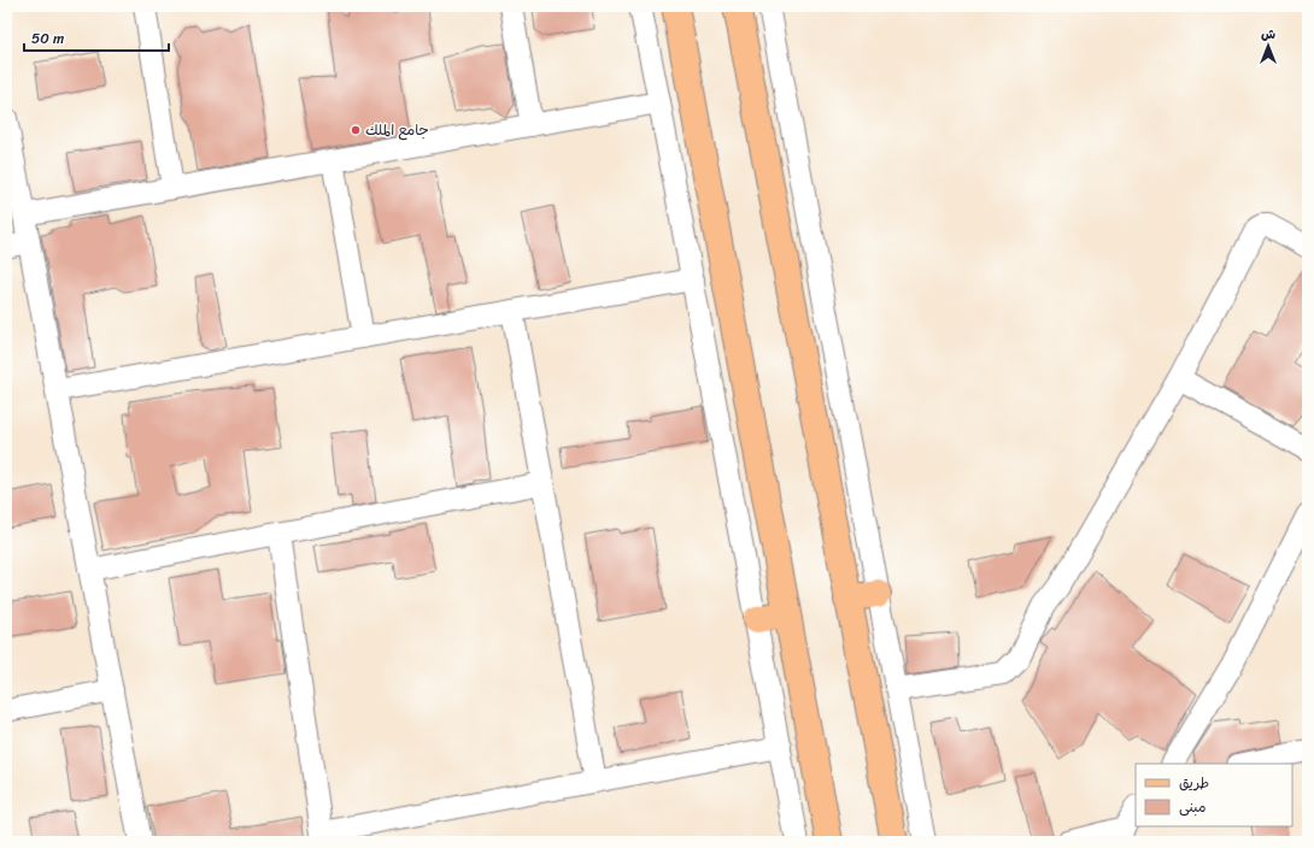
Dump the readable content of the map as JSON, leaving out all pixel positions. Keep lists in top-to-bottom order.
{
  "places": ["جامع الملك"],
  "legend": ["طريق", "مبنى"],
  "scale_bar": "50 m",
  "north": "top"
}
